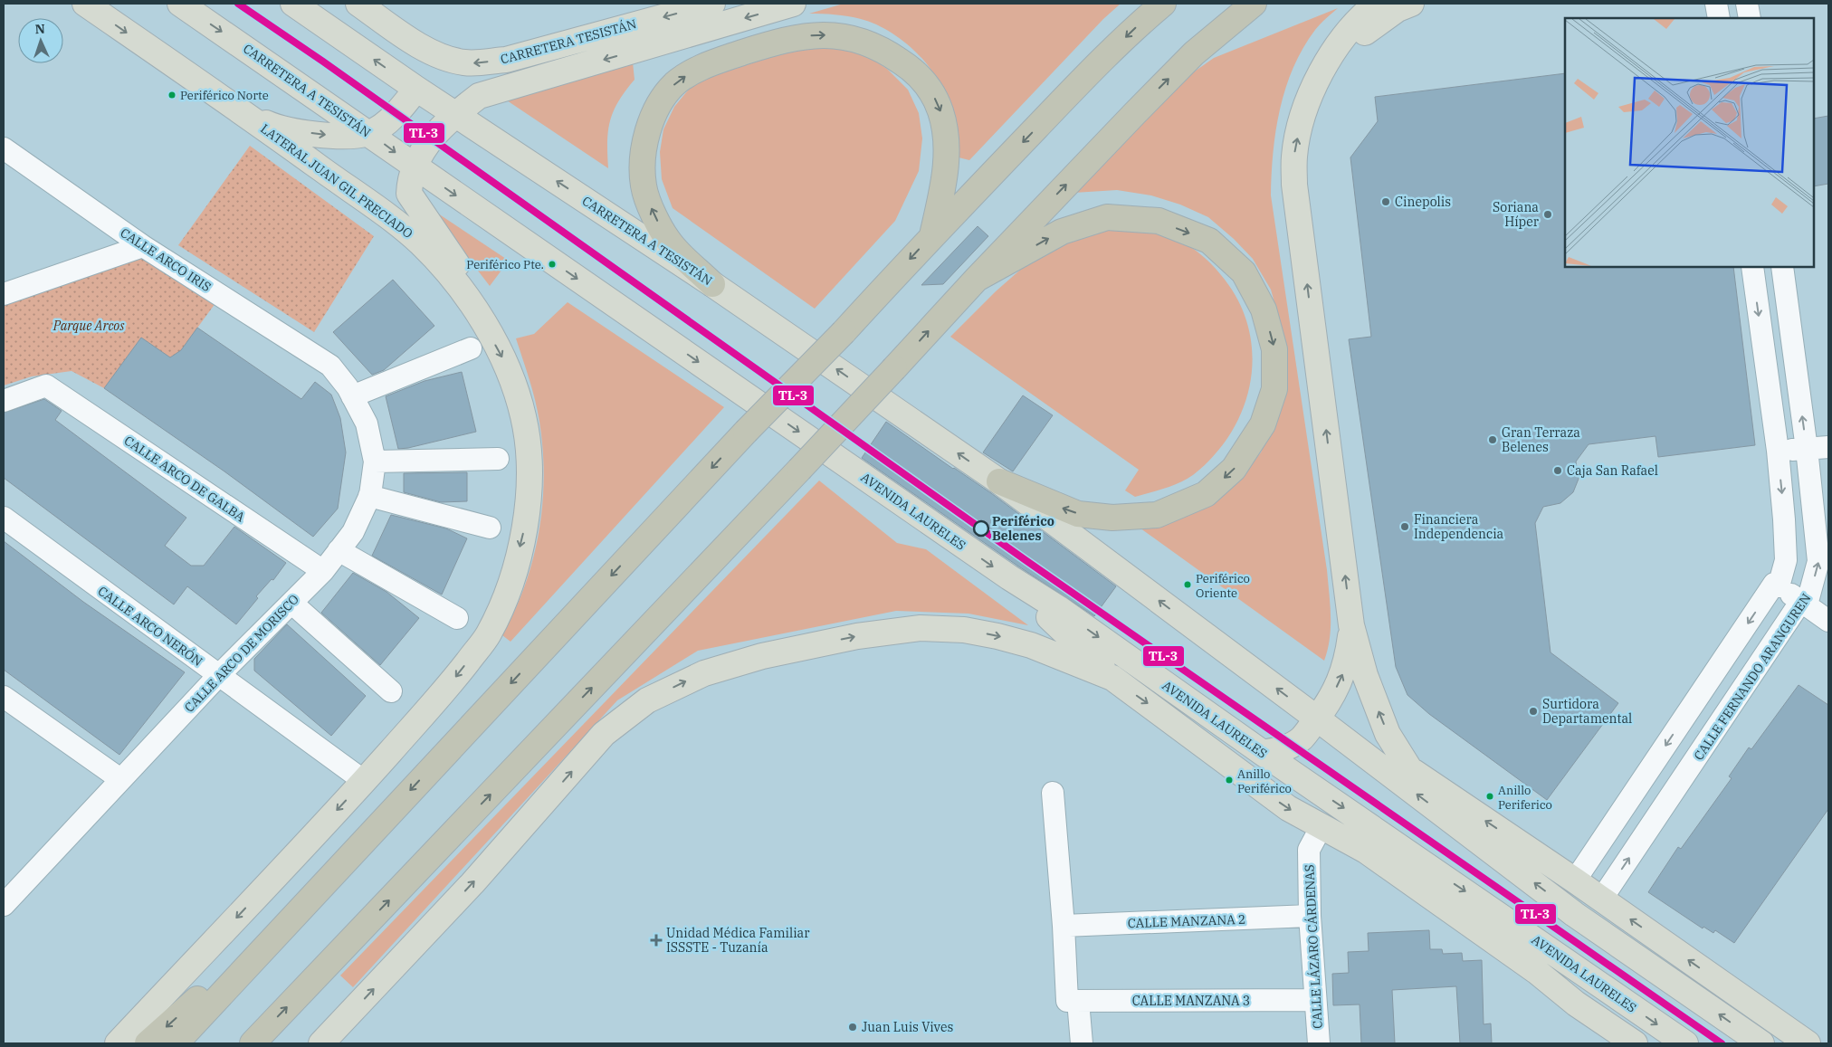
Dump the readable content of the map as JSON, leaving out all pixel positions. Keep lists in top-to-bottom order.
{
  "streets": {
    "main road": [
      "CARRETERA TESISTÁN",
      "CARRETERA A TESISTÁN",
      "LATERAL JUAN GIL PRECIADO",
      "AVENIDA LAURELES"
    ],
    "street": [
      "CALLE ARCO IRIS",
      "CALLE ARCO DE GALBA",
      "CALLE ARCO NERÓN",
      "CALLE ARCO DE MORISCO",
      "CALLE FERNANDO ARANGUREN",
      "CALLE MANZANA 2",
      "CALLE LÁZARO CÁRDENAS",
      "CALLE MANZANA 3"
    ]
  },
  "crossings": [
    ["CARRETERA A TESISTÁN", "AVENIDA LAURELES"],
    ["LATERAL JUAN GIL PRECIADO", "CALLE ARCO NERÓN"],
    ["CALLE ARCO IRIS", "CALLE ARCO DE MORISCO"],
    ["CALLE ARCO DE GALBA", "CALLE ARCO DE MORISCO"],
    ["AVENIDA LAURELES", "CALLE LÁZARO CÁRDENAS"],
    ["CALLE ARCO NERÓN", "CALLE ARCO DE MORISCO"],
    ["CALLE MANZANA 2", "CALLE LÁZARO CÁRDENAS"],
    ["CALLE LÁZARO CÁRDENAS", "CALLE MANZANA 3"]
  ],
  "one_way": ["LATERAL JUAN GIL PRECIADO"],
  "parks": ["Parque Arcos"],
  "places": {
    "other": [
      "Periférico Norte",
      "Cinepolis",
      "Soriana Híper",
      "Periférico Pte.",
      "Gran Terraza Belenes",
      "Caja San Rafael",
      "Financiera Independencia",
      "Periférico Belenes",
      "Periférico Oriente",
      "Surtidora Departamental",
      "Anillo Periférico",
      "Anillo Periferico",
      "Juan Luis Vives"
    ],
    "health": ["Unidad Médica Familiar ISSSTE - Tuzanía"]
  },
  "lines": ["transit line TL-3"],
  "north": "top"
}
